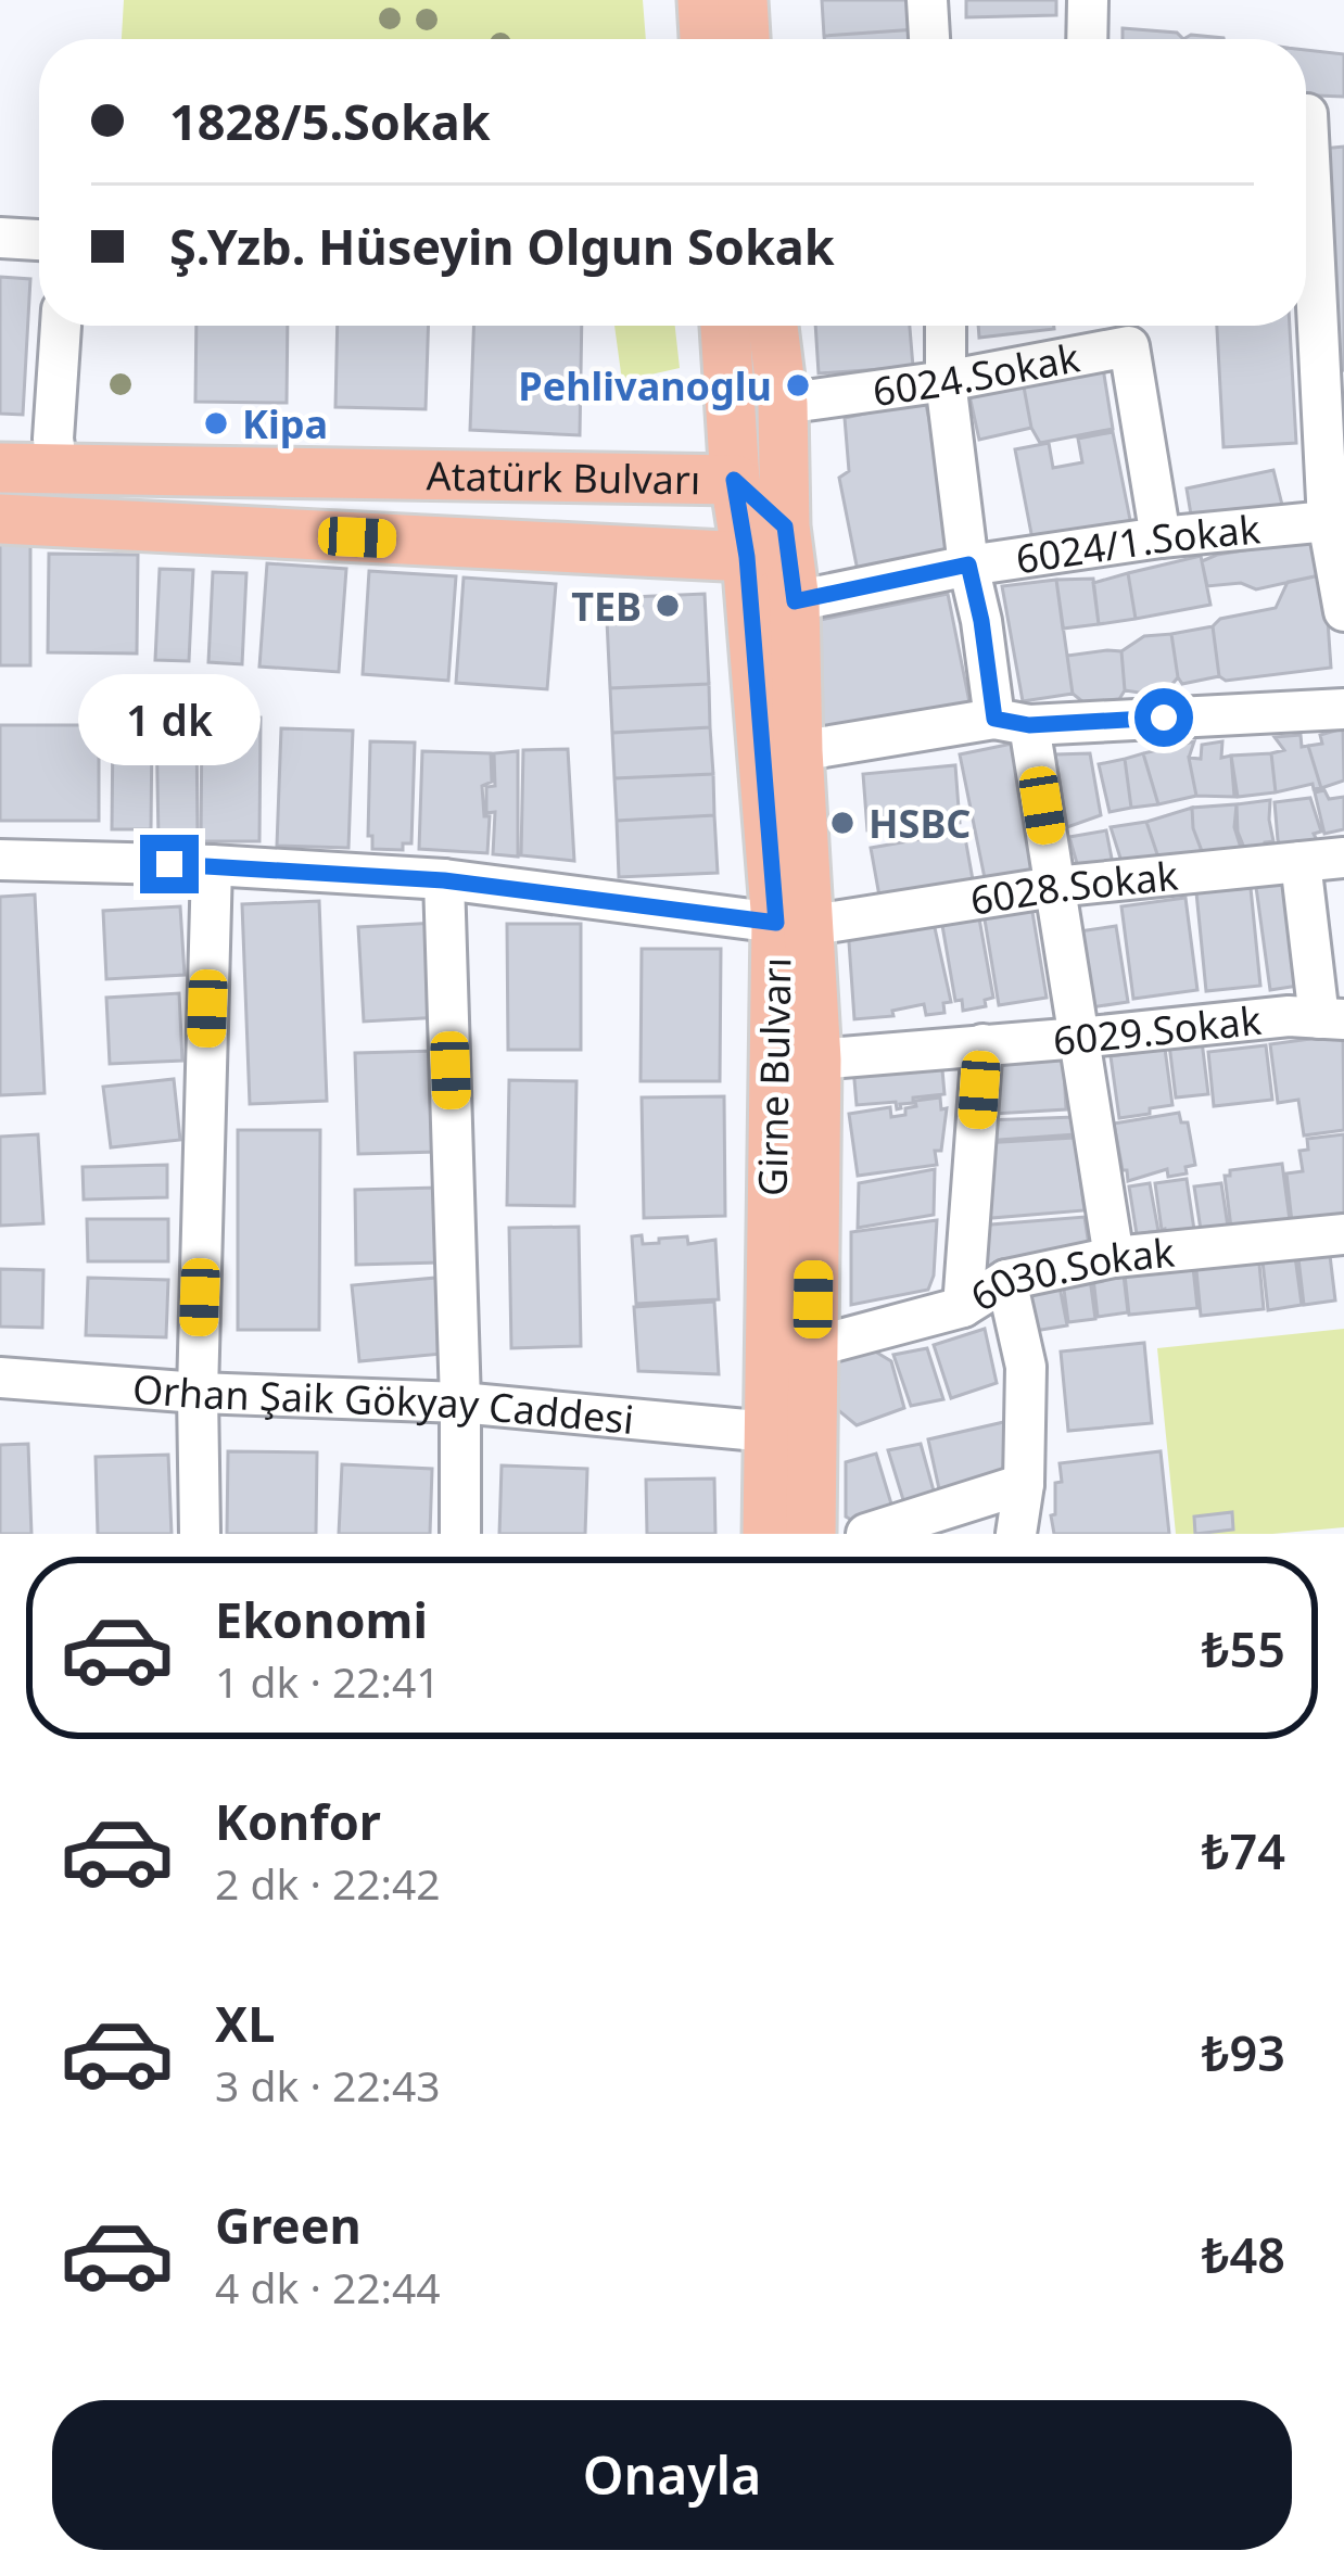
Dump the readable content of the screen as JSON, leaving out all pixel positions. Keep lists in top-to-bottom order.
{
  "streets": {
    "main road": ["Atatürk Bulvarı", "Girne Bulvarı"],
    "street": [
      "6024.Sokak",
      "6024/1.Sokak",
      "6028.Sokak",
      "6029.Sokak",
      "6030.Sokak",
      "Orhan Şaik Gökyay Caddesi"
    ]
  },
  "crossings": [
    ["6024.Sokak", "6024/1.Sokak"],
    ["6024.Sokak", "Girne Bulvarı"],
    ["Atatürk Bulvarı", "Girne Bulvarı"],
    ["6024/1.Sokak", "Girne Bulvarı"],
    ["6028.Sokak", "Girne Bulvarı"],
    ["6029.Sokak", "Girne Bulvarı"],
    ["Girne Bulvarı", "6030.Sokak"],
    ["Girne Bulvarı", "Orhan Şaik Gökyay Caddesi"]
  ],
  "places": [
    "Pehlivanoglu",
    "Kipa",
    "TEB",
    "HSBC"
  ],
  "page": {
    "banner": ["1828/5.Sokak", "Ş.Yzb. Hüseyin Olgun Sokak"],
    "bubble": "1 dk",
    "list": [
      {
        "name": "Ekonomi",
        "note": "1 dk · 22:41",
        "value": "₺55"
      },
      {
        "name": "Konfor",
        "note": "2 dk · 22:42",
        "value": "₺74"
      },
      {
        "name": "XL",
        "note": "3 dk · 22:43",
        "value": "₺93"
      },
      {
        "name": "Green",
        "note": "4 dk · 22:44",
        "value": "₺48"
      }
    ],
    "buttons": "Onayla"
  }
}
